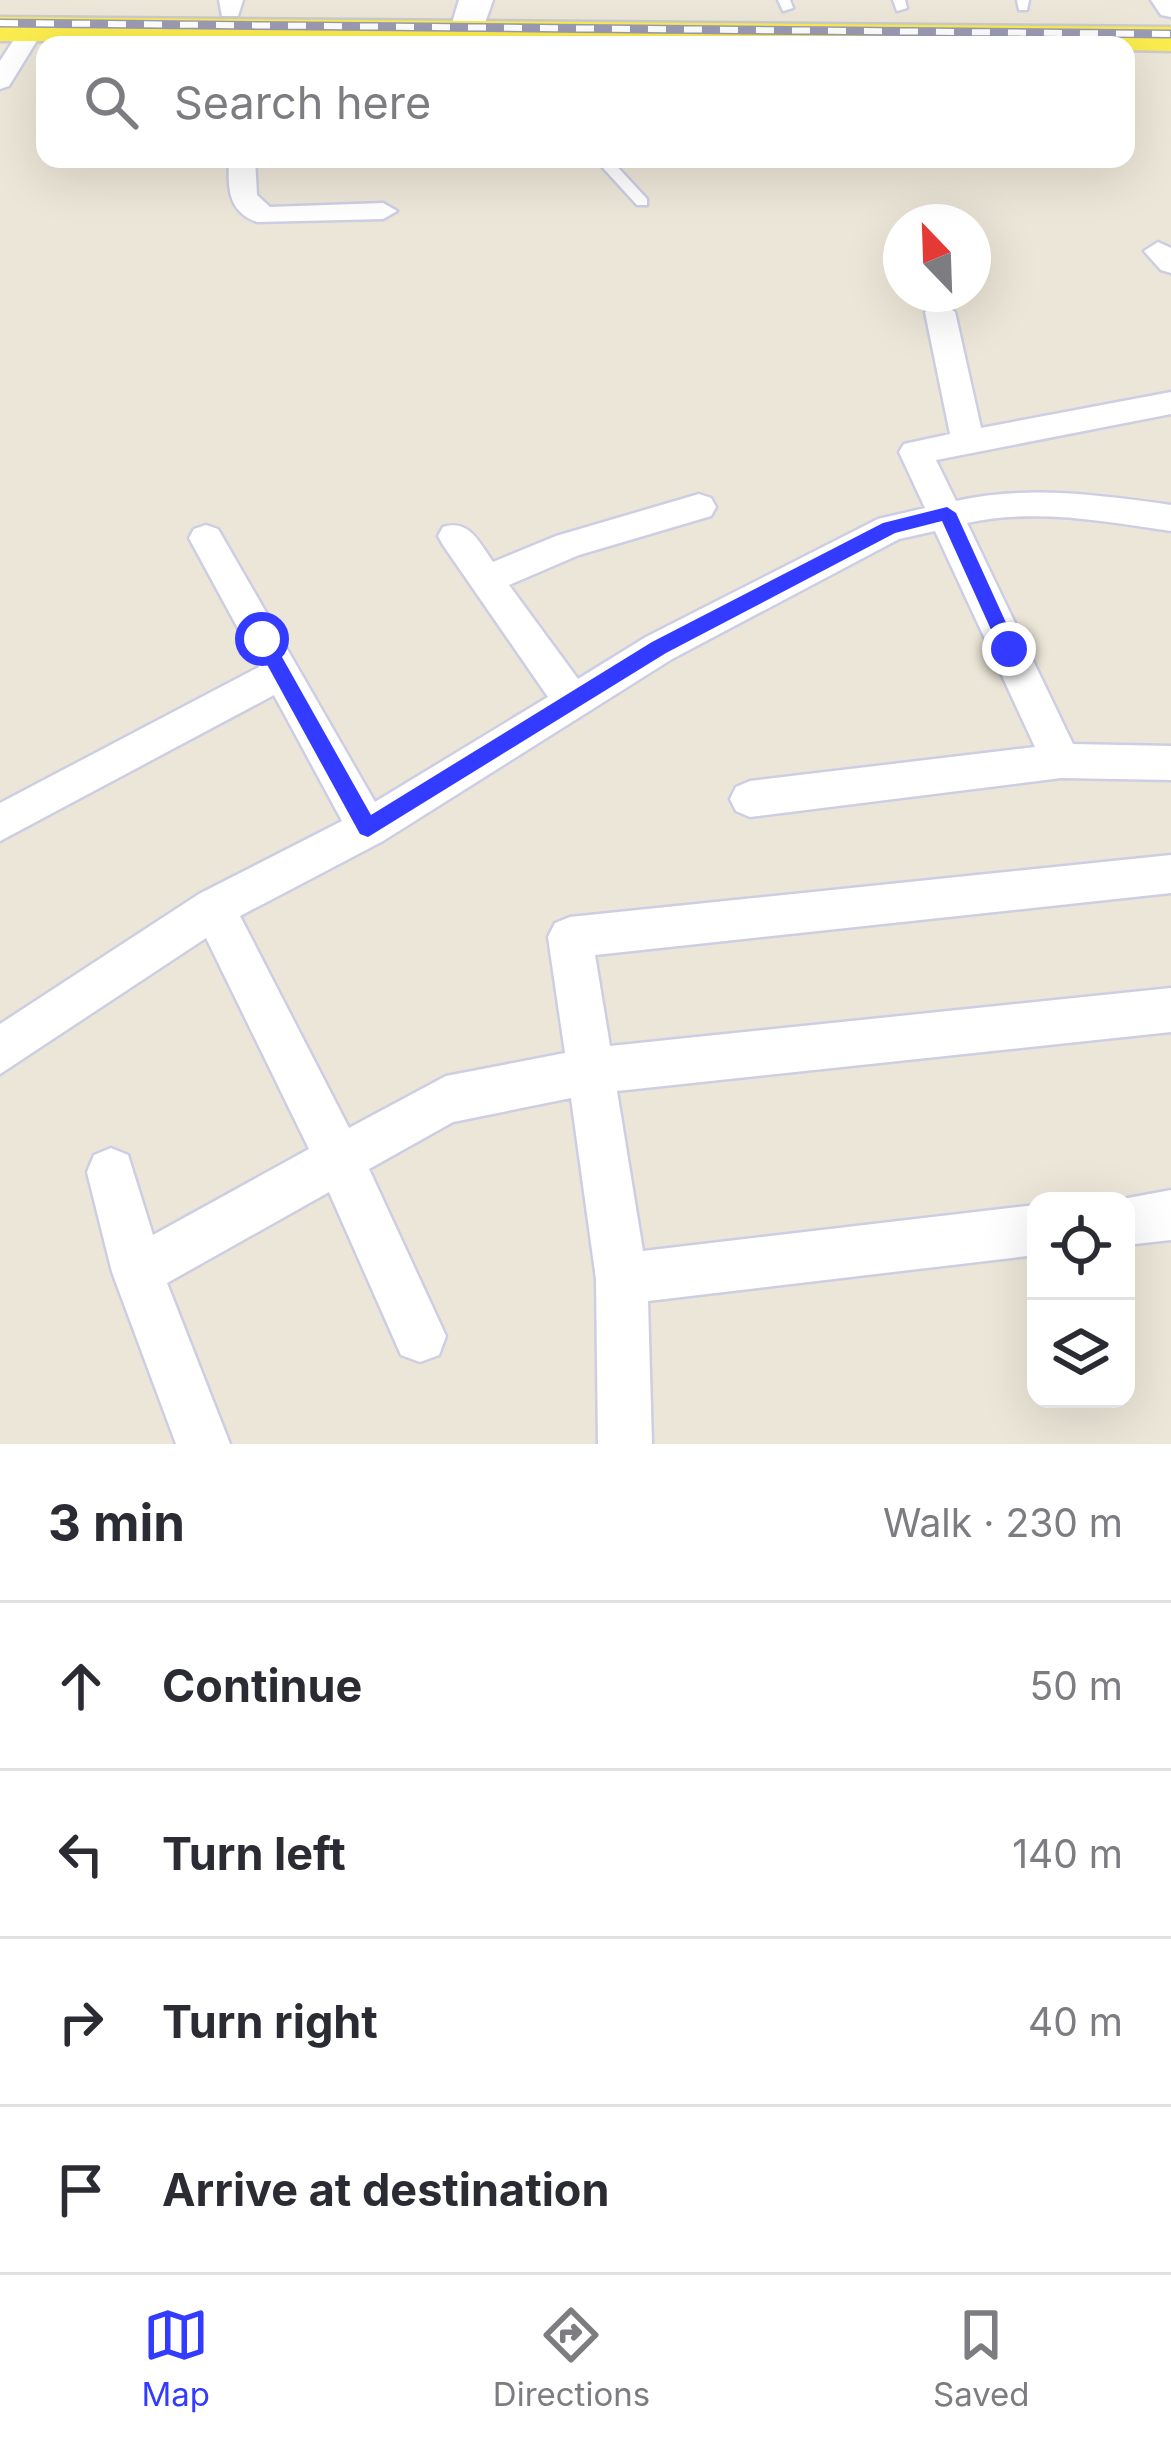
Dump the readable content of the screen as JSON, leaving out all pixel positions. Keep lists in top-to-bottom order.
{
  "north": "top left",
  "page": {
    "search": "Search here",
    "heading": ["3 min", "Walk · 230 m"],
    "list": [
      ["Continue", "50 m"],
      ["Turn left", "140 m"],
      ["Turn right", "40 m"],
      "Arrive at destination"
    ],
    "nav": ["Map", "Directions", "Saved"]
  }
}
